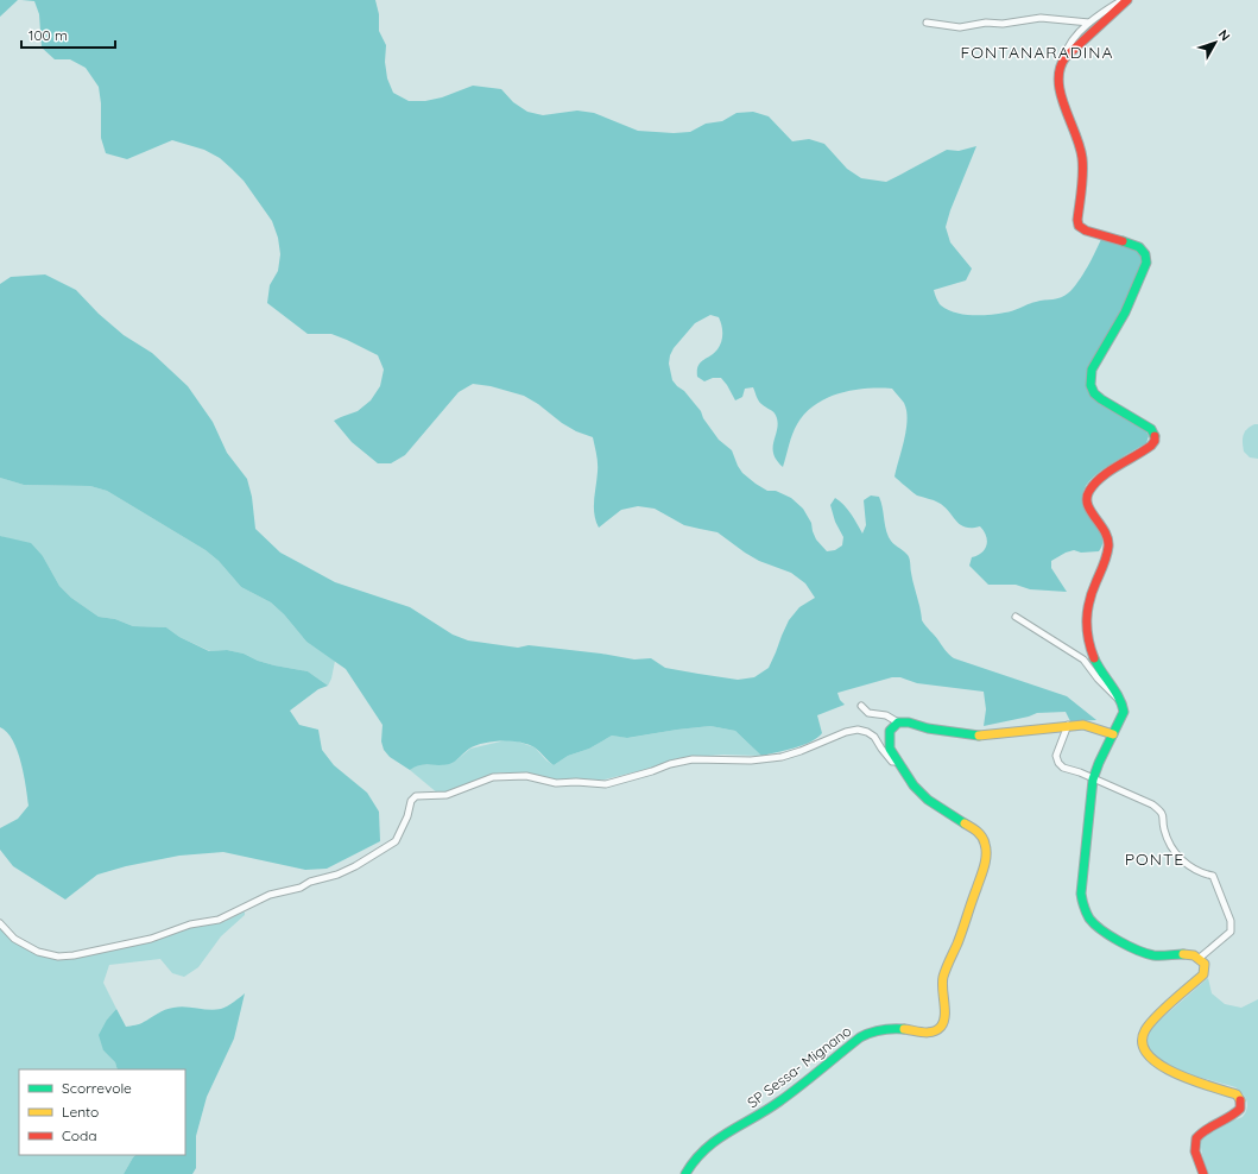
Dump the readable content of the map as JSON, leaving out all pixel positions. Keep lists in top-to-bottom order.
{
  "streets": {
    "street": ["SP Sessa- Mignano"]
  },
  "districts": ["FONTANARADINA", "PONTE"],
  "legend": ["Scorrevole", "Lento", "Coda"],
  "scale_bar": "100 m",
  "north": "top right"
}
